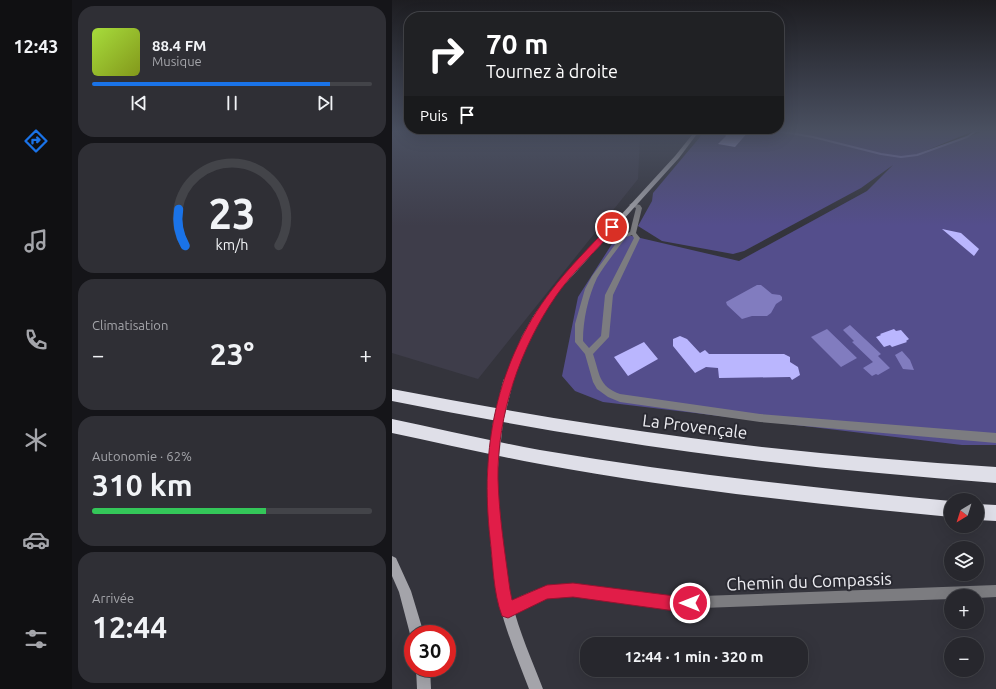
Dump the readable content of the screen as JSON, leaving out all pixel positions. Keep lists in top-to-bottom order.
{
  "streets": {
    "highway": ["La Provençale"],
    "street": ["Chemin du Compassis"]
  },
  "north": "bottom left",
  "page": {
    "tabs": "12:43",
    "turn": ["70 m", "Tournez à droite"],
    "song": ["88.4 FM", "Musique"],
    "then": "Puis",
    "tile": [
      "Climatisation",
      ["Autonomie · 62%", "310 km"],
      ["Arrivée", "12:44"]
    ],
    "heat": ["−", "23°", "+"],
    "map_buttons": ["+", "−"],
    "limit": "30",
    "trip": "12:44 · 1 min · 320 m",
    "gauge": ["23", "km/h"]
  }
}
